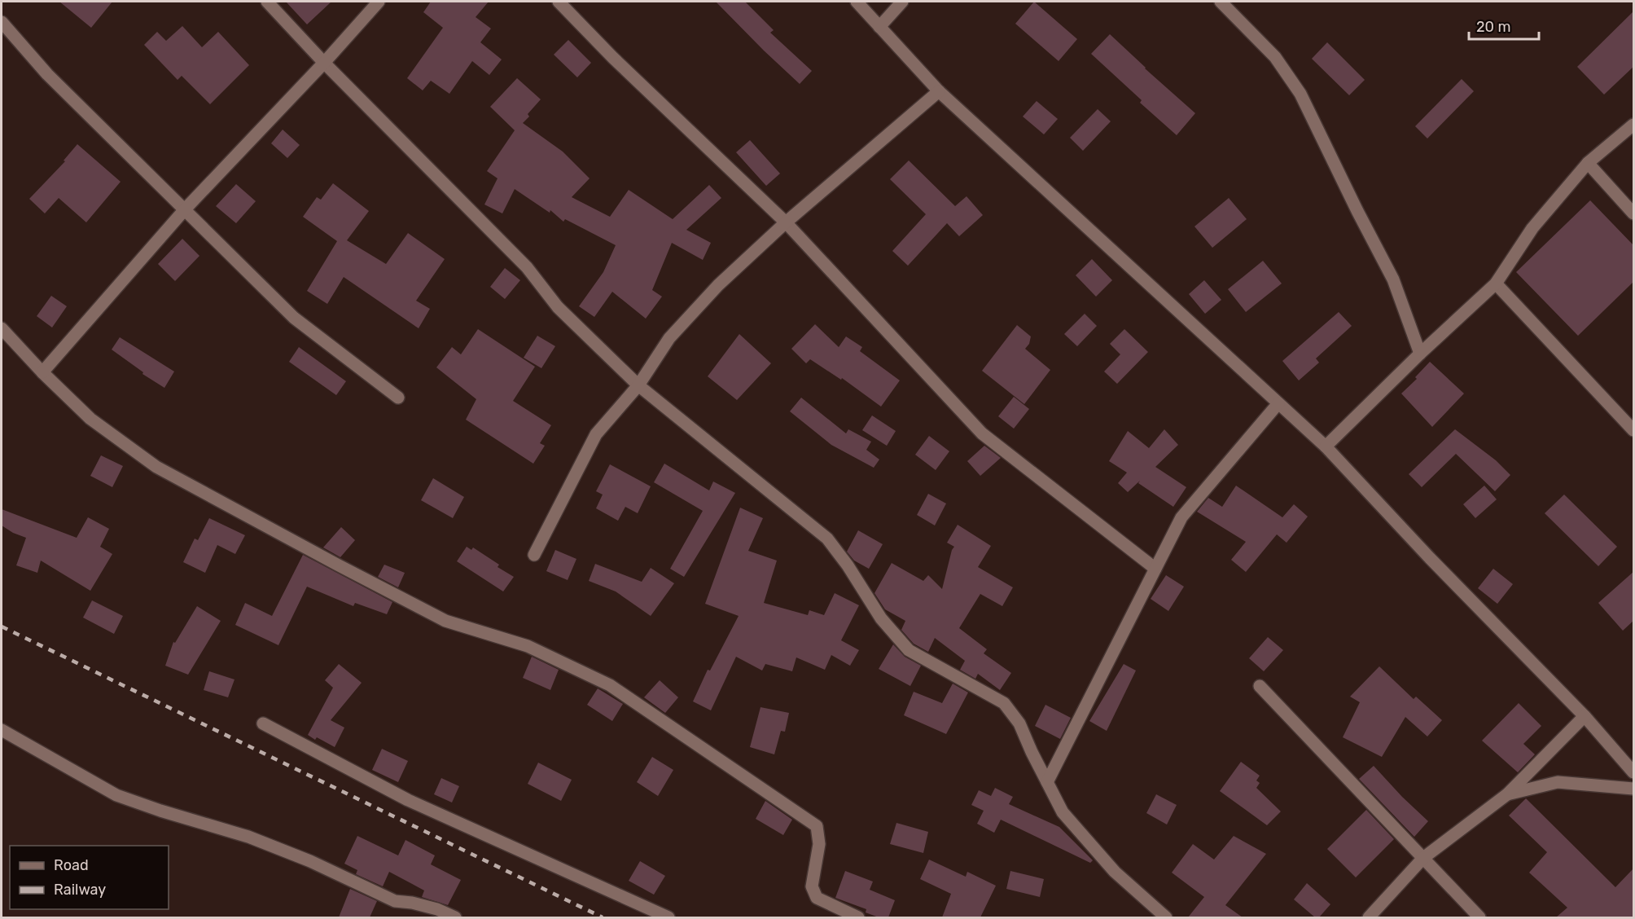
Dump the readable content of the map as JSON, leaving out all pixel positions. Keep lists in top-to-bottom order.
{
  "legend": ["Road", "Railway"],
  "scale_bar": "20 m"
}
